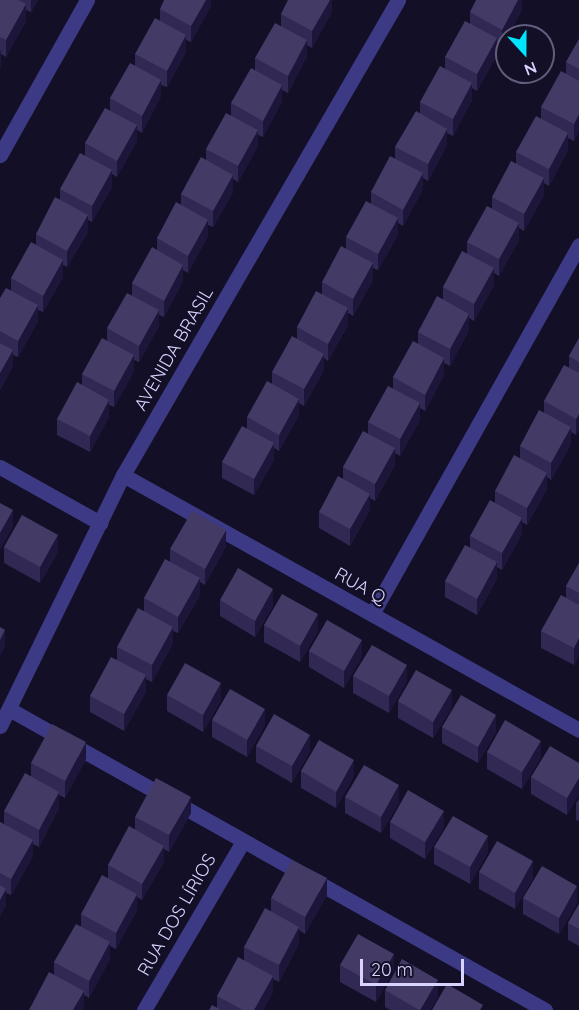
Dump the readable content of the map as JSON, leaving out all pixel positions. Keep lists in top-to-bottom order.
{
  "streets": {
    "street": ["AVENIDA BRASIL", "RUA Q", "RUA DOS LÍRIOS"]
  },
  "crossings": [
    ["AVENIDA BRASIL", "RUA Q"]
  ],
  "scale_bar": "20 m",
  "north": "bottom"
}
